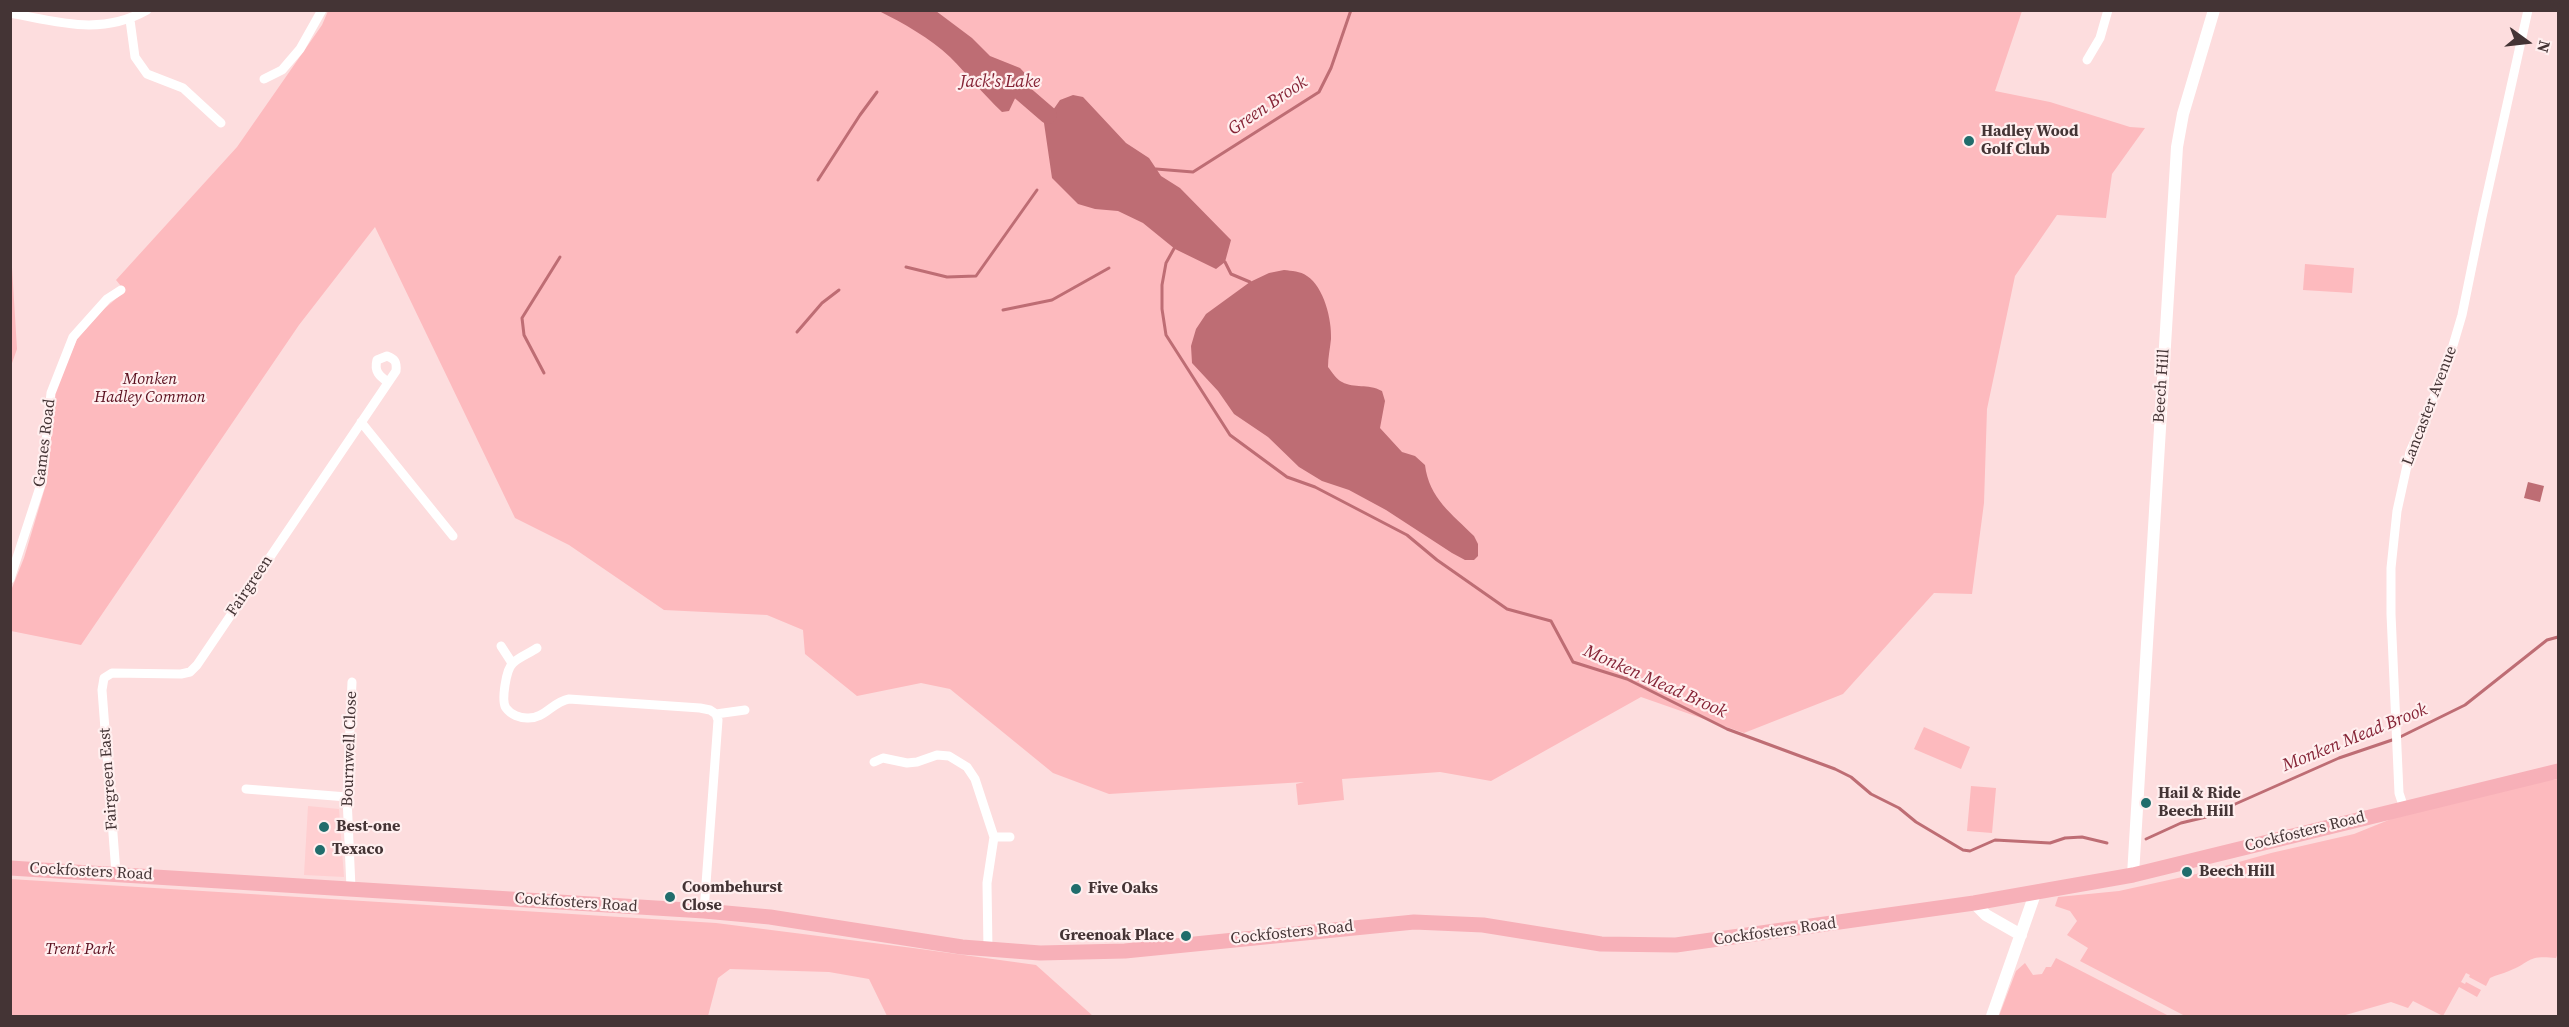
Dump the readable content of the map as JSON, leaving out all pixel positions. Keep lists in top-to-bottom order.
{
  "streets": {
    "main road": ["Cockfosters Road"],
    "street": [
      "Beech Hill",
      "Lancaster Avenue",
      "Games Road",
      "Fairgreen",
      "Bournwell Close",
      "Fairgreen East"
    ]
  },
  "crossings": [
    ["Beech Hill", "Cockfosters Road"],
    ["Lancaster Avenue", "Cockfosters Road"],
    ["Fairgreen", "Fairgreen East"],
    ["Bournwell Close", "Cockfosters Road"],
    ["Fairgreen East", "Cockfosters Road"]
  ],
  "water": ["Jack's Lake", "Green Brook", "Monken Mead Brook"],
  "parks": ["Monken Hadley Common", "Trent Park"],
  "places": [
    "Hadley Wood Golf Club",
    "Hail & Ride Beech Hill",
    "Best-one",
    "Texaco",
    "Beech Hill",
    "Five Oaks",
    "Coombehurst Close",
    "Greenoak Place"
  ],
  "north": "right"
}
